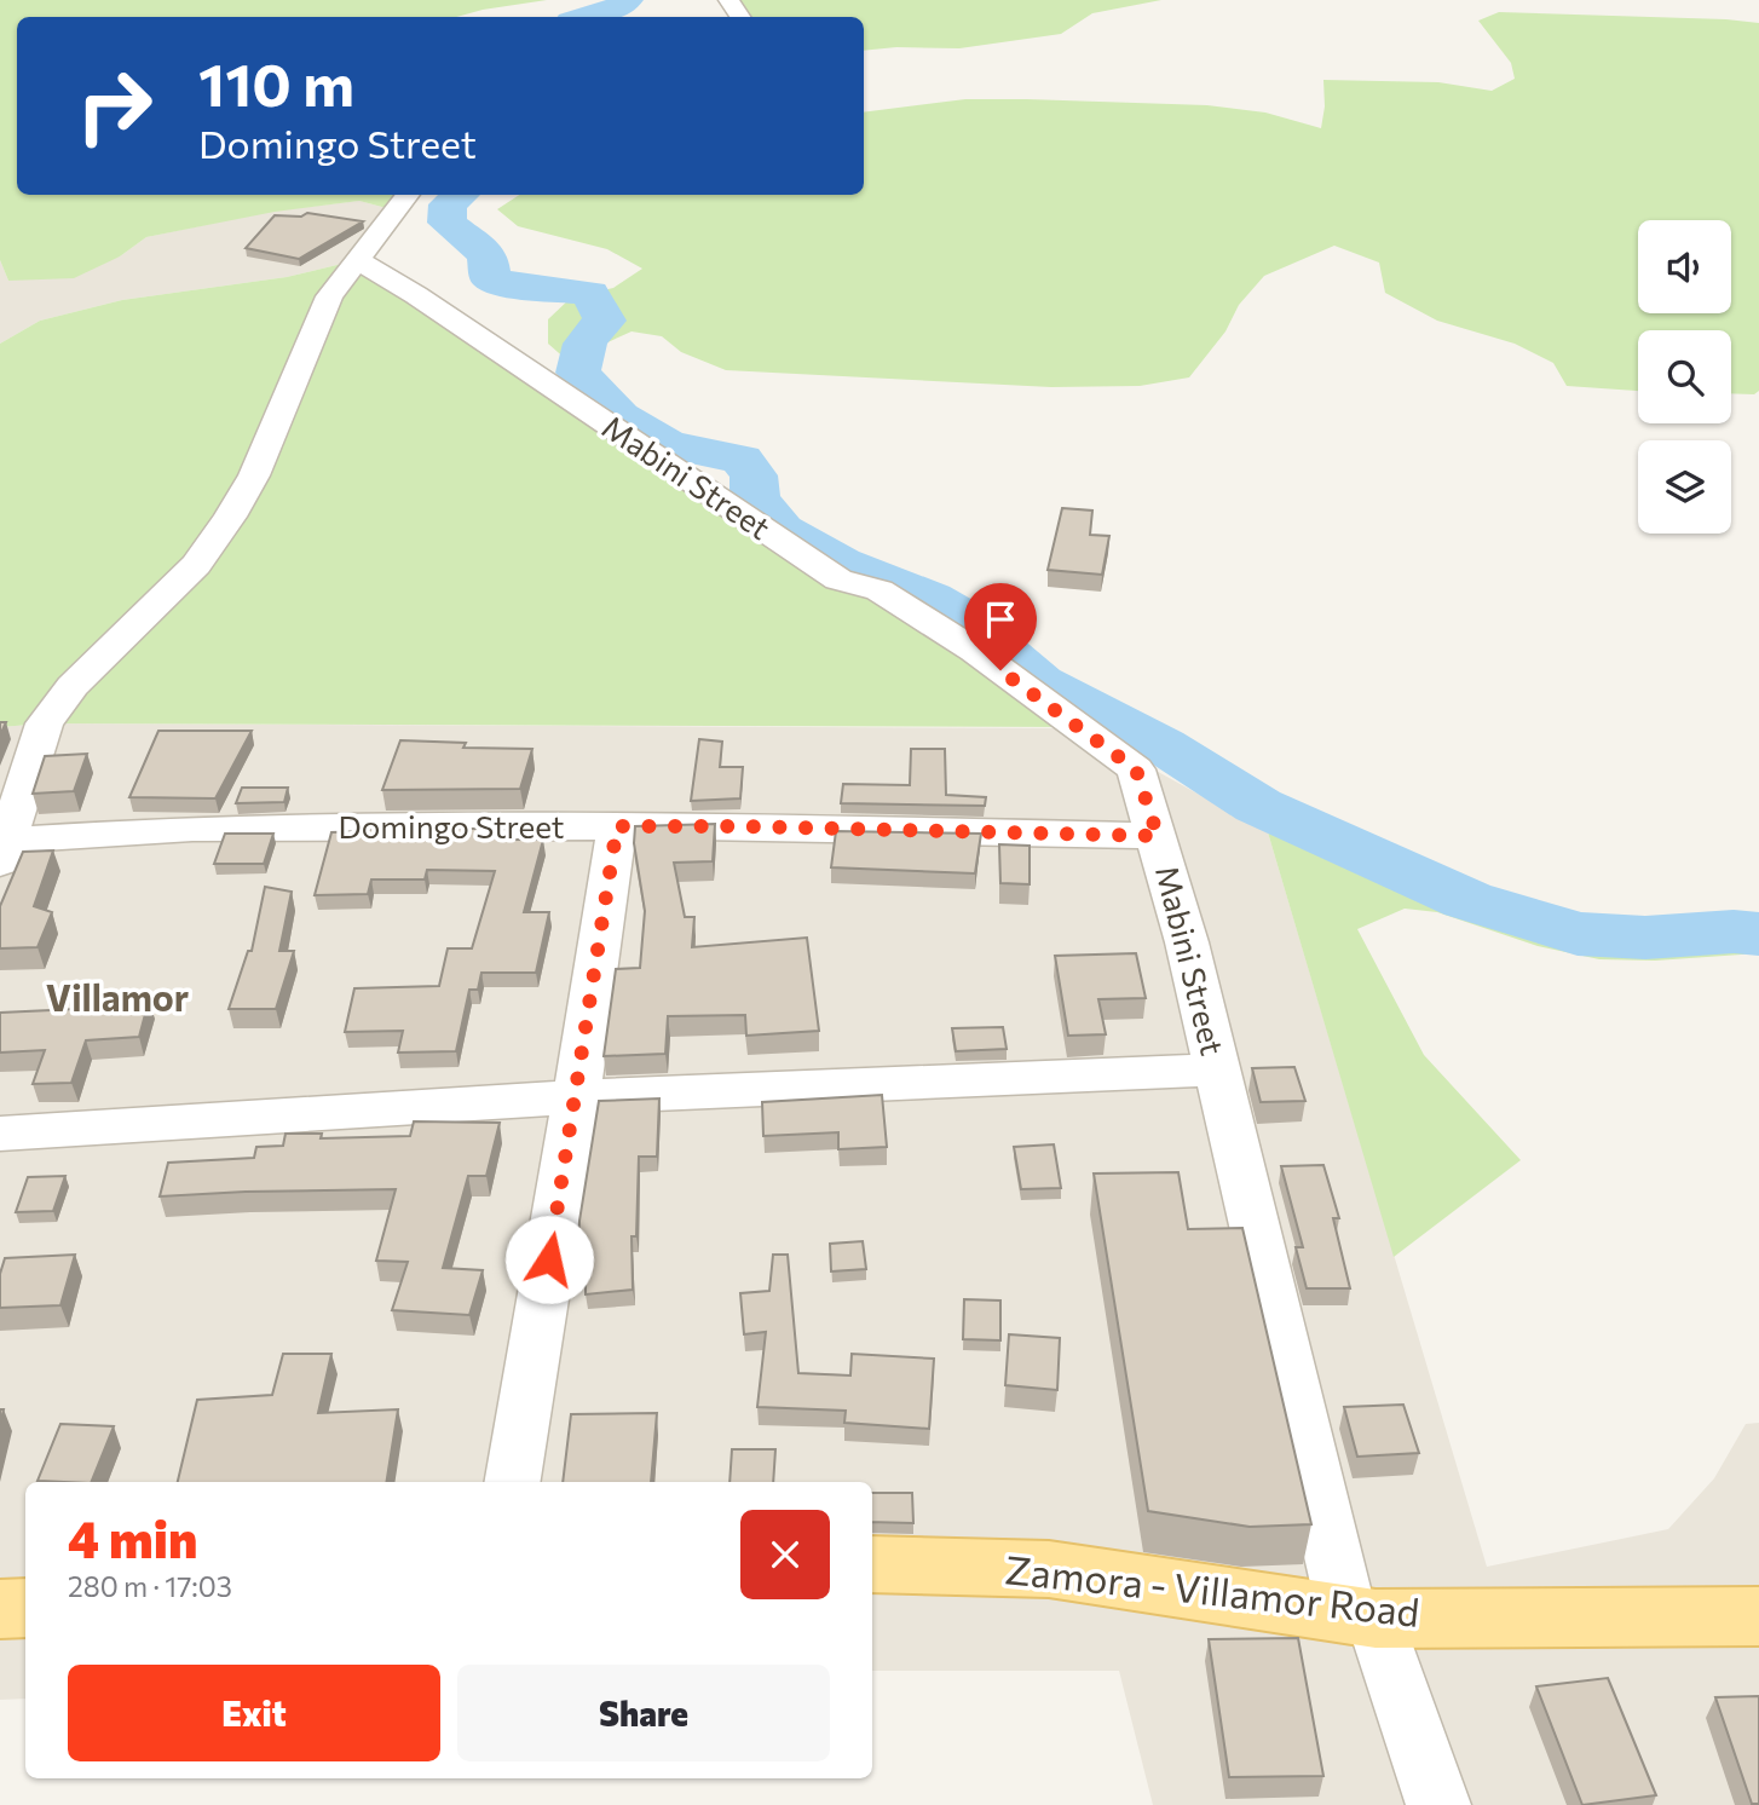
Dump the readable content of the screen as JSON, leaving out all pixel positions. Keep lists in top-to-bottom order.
{
  "streets": {
    "main road": ["Zamora - Villamor Road"],
    "street": ["Mabini Street", "Domingo Street"]
  },
  "crossings": [
    ["Mabini Street", "Domingo Street"],
    ["Mabini Street", "Zamora - Villamor Road"]
  ],
  "districts": ["Villamor"],
  "page": {
    "turn": ["110 m", "Domingo Street"],
    "heading": ["4 min", "280 m · 17:03"],
    "buttons": ["Exit", "Share"]
  }
}
